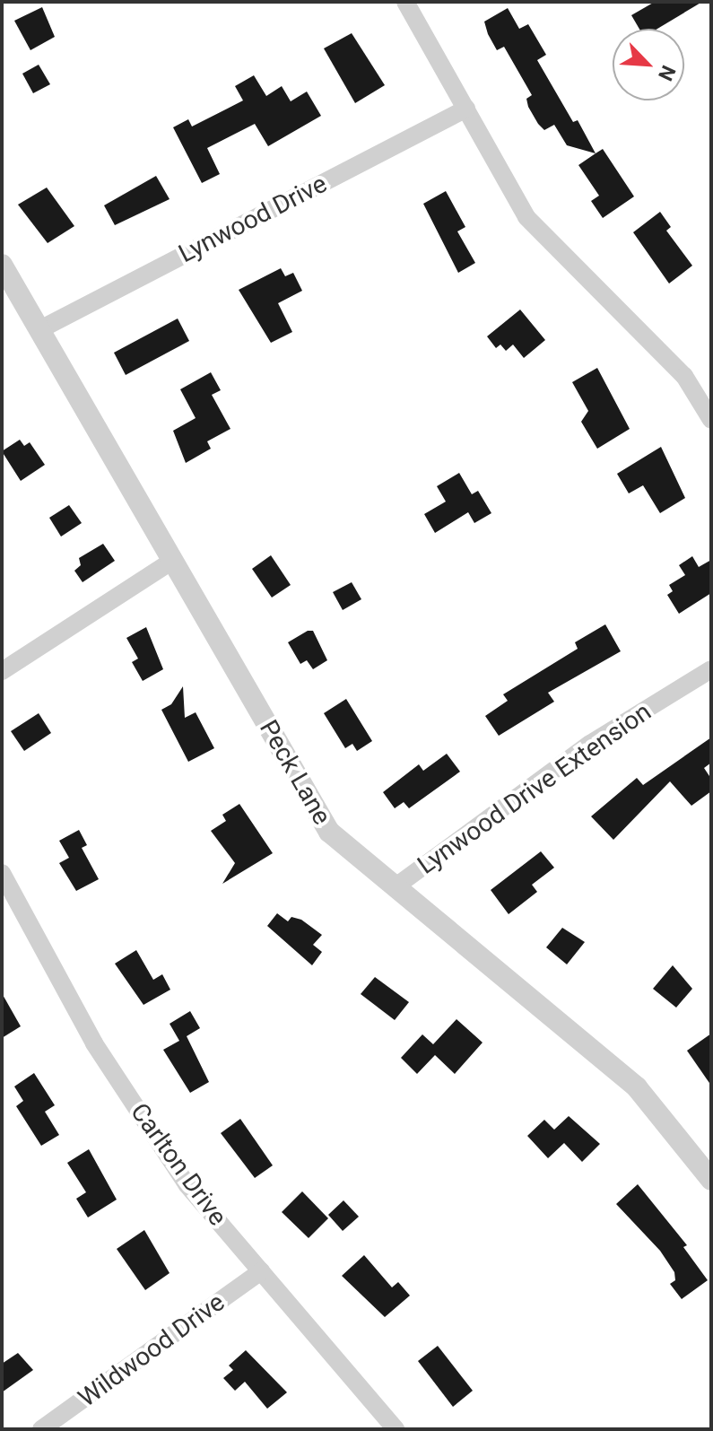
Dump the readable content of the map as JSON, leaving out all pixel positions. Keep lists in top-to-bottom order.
{
  "streets": {
    "street": [
      "Lynwood Drive",
      "Peck Lane",
      "Lynwood Drive Extension",
      "Carlton Drive",
      "Wildwood Drive"
    ]
  },
  "crossings": [
    ["Lynwood Drive", "Peck Lane"],
    ["Peck Lane", "Lynwood Drive Extension"],
    ["Carlton Drive", "Wildwood Drive"]
  ],
  "north": "bottom right"
}
